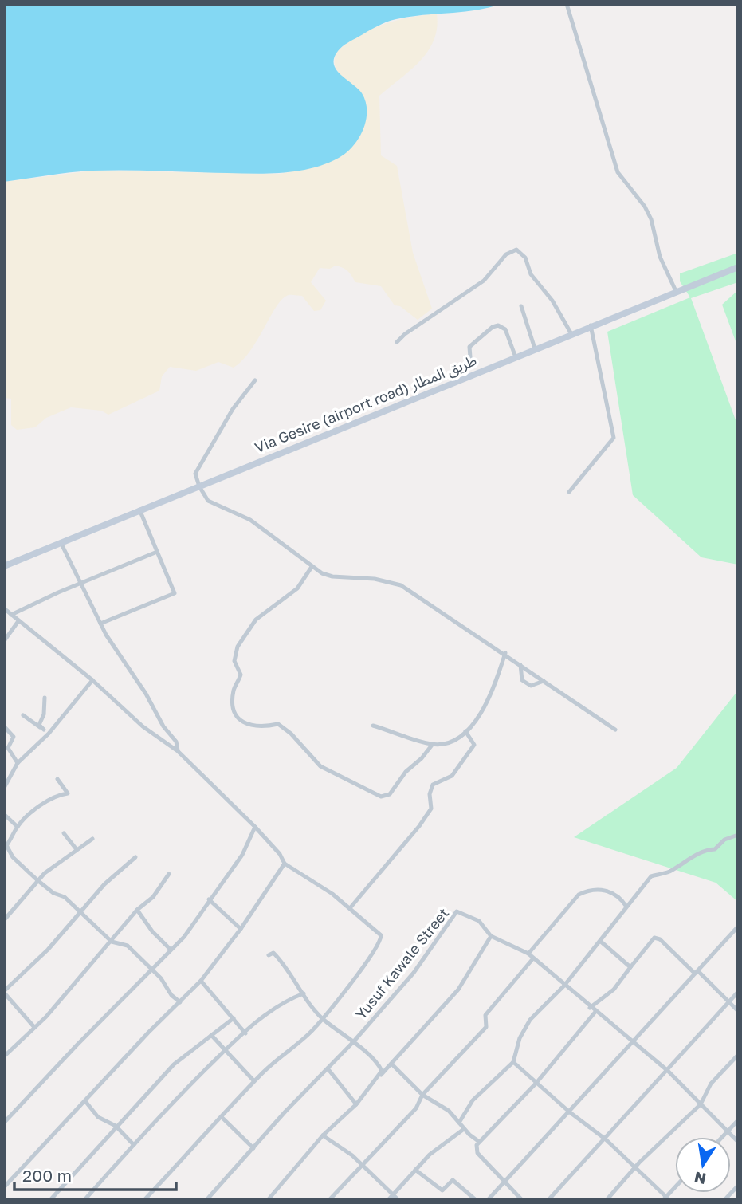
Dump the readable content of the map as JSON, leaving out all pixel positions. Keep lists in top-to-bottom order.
{
  "streets": {
    "main road": ["Via Gesire (airport road) طريق المطار"],
    "street": ["Yusuf Kawale Street"]
  },
  "scale_bar": "200 m",
  "north": "bottom"
}
